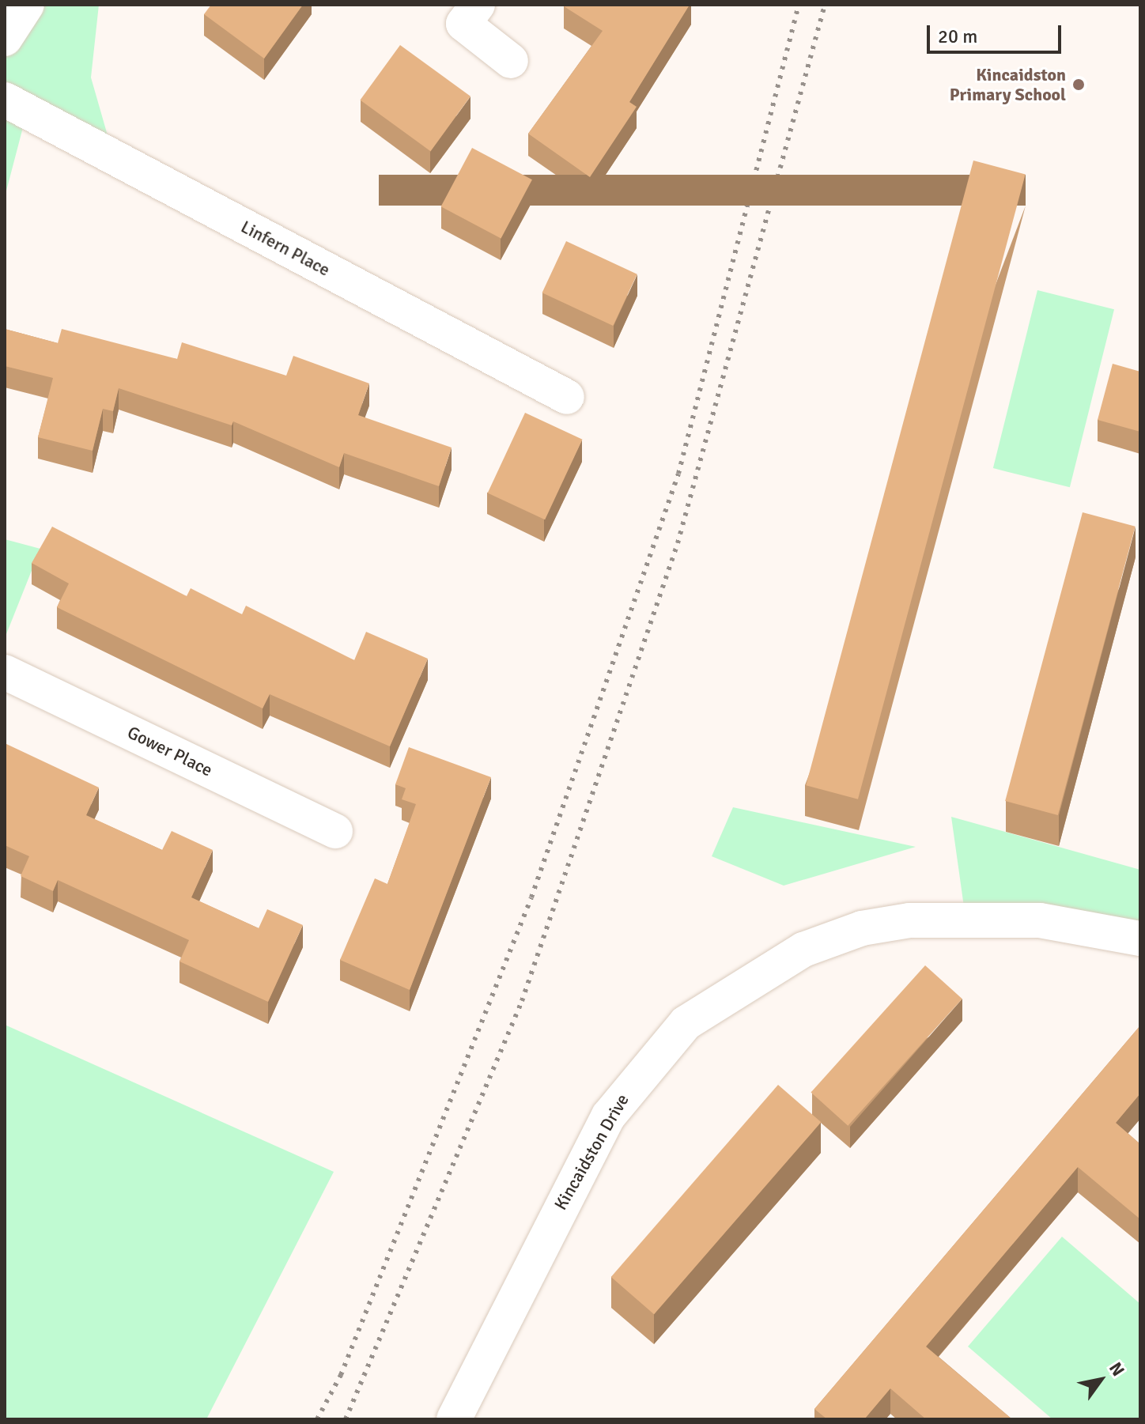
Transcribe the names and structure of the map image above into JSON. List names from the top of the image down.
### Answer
{
  "streets": {
    "street": ["Linfern Place", "Gower Place", "Kincaidston Drive"]
  },
  "places": ["Kincaidston Primary School"],
  "scale_bar": "20 m",
  "north": "top right"
}
